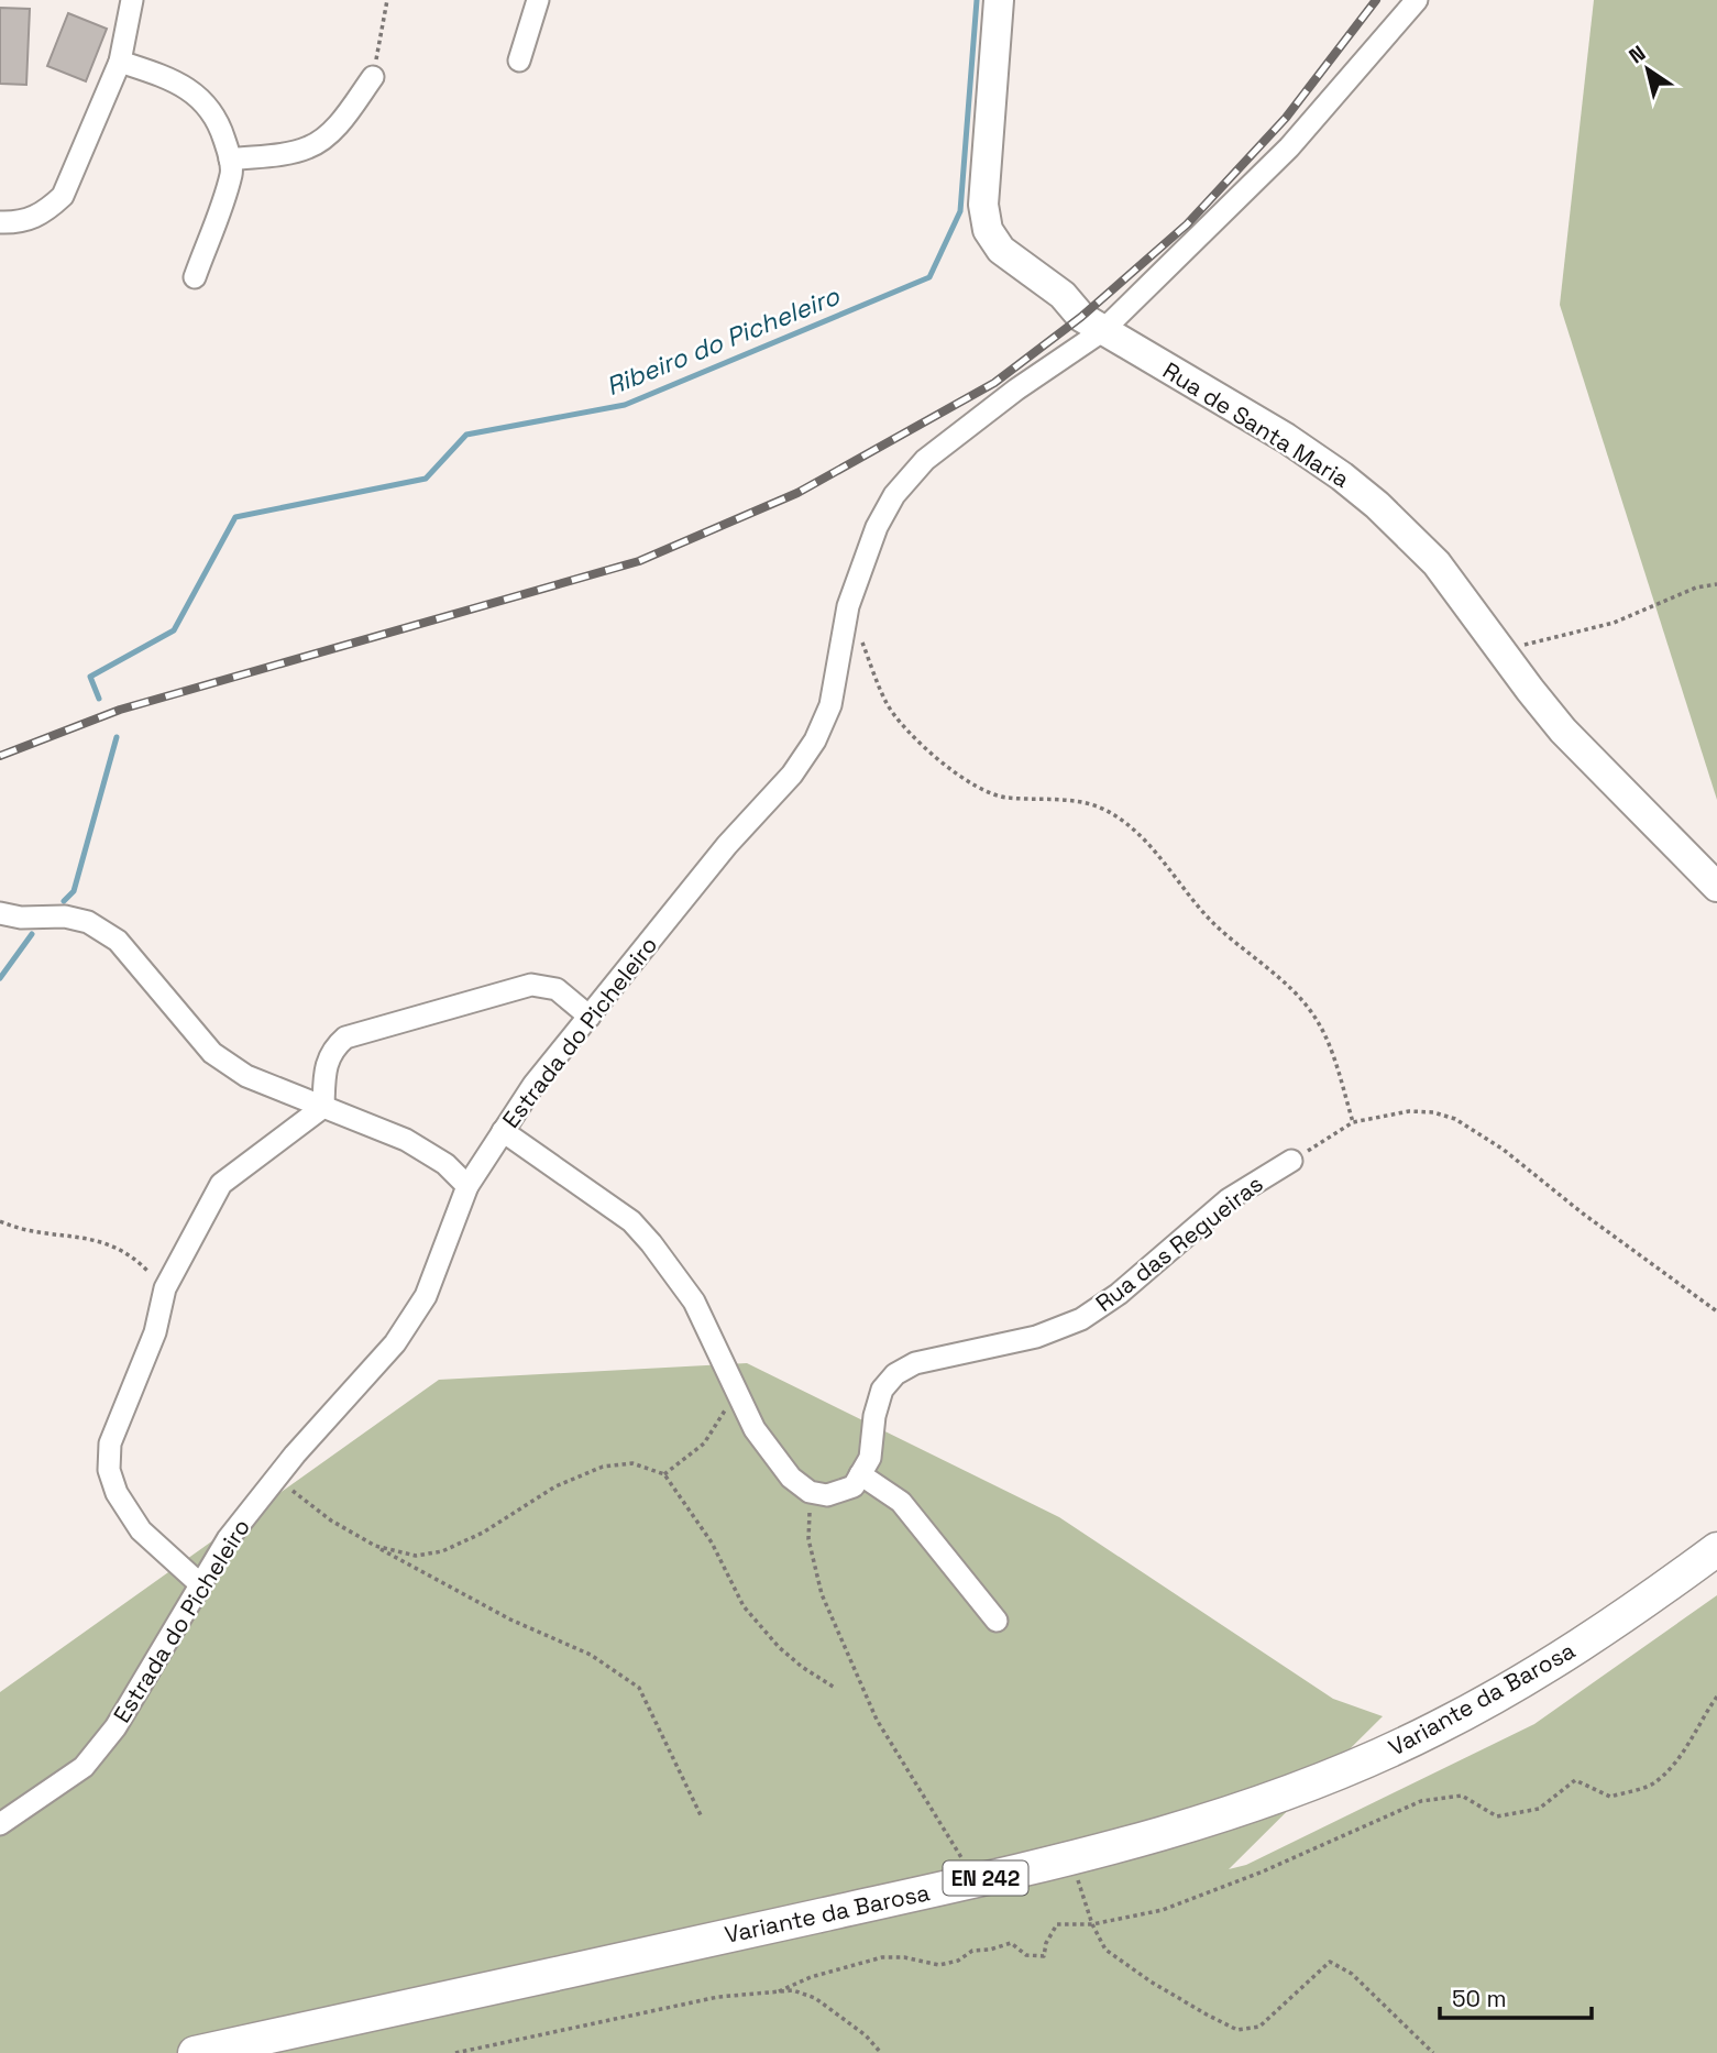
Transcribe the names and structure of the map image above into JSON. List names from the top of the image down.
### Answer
{
  "streets": {
    "main road": ["Variante da Barosa", "EN 242"],
    "street": ["Rua de Santa Maria", "Estrada do Picheleiro", "Rua das Regueiras"]
  },
  "crossings": [
    ["Rua de Santa Maria", "Estrada do Picheleiro"]
  ],
  "water": ["Ribeiro do Picheleiro"],
  "scale_bar": "50 m",
  "north": "top left"
}
